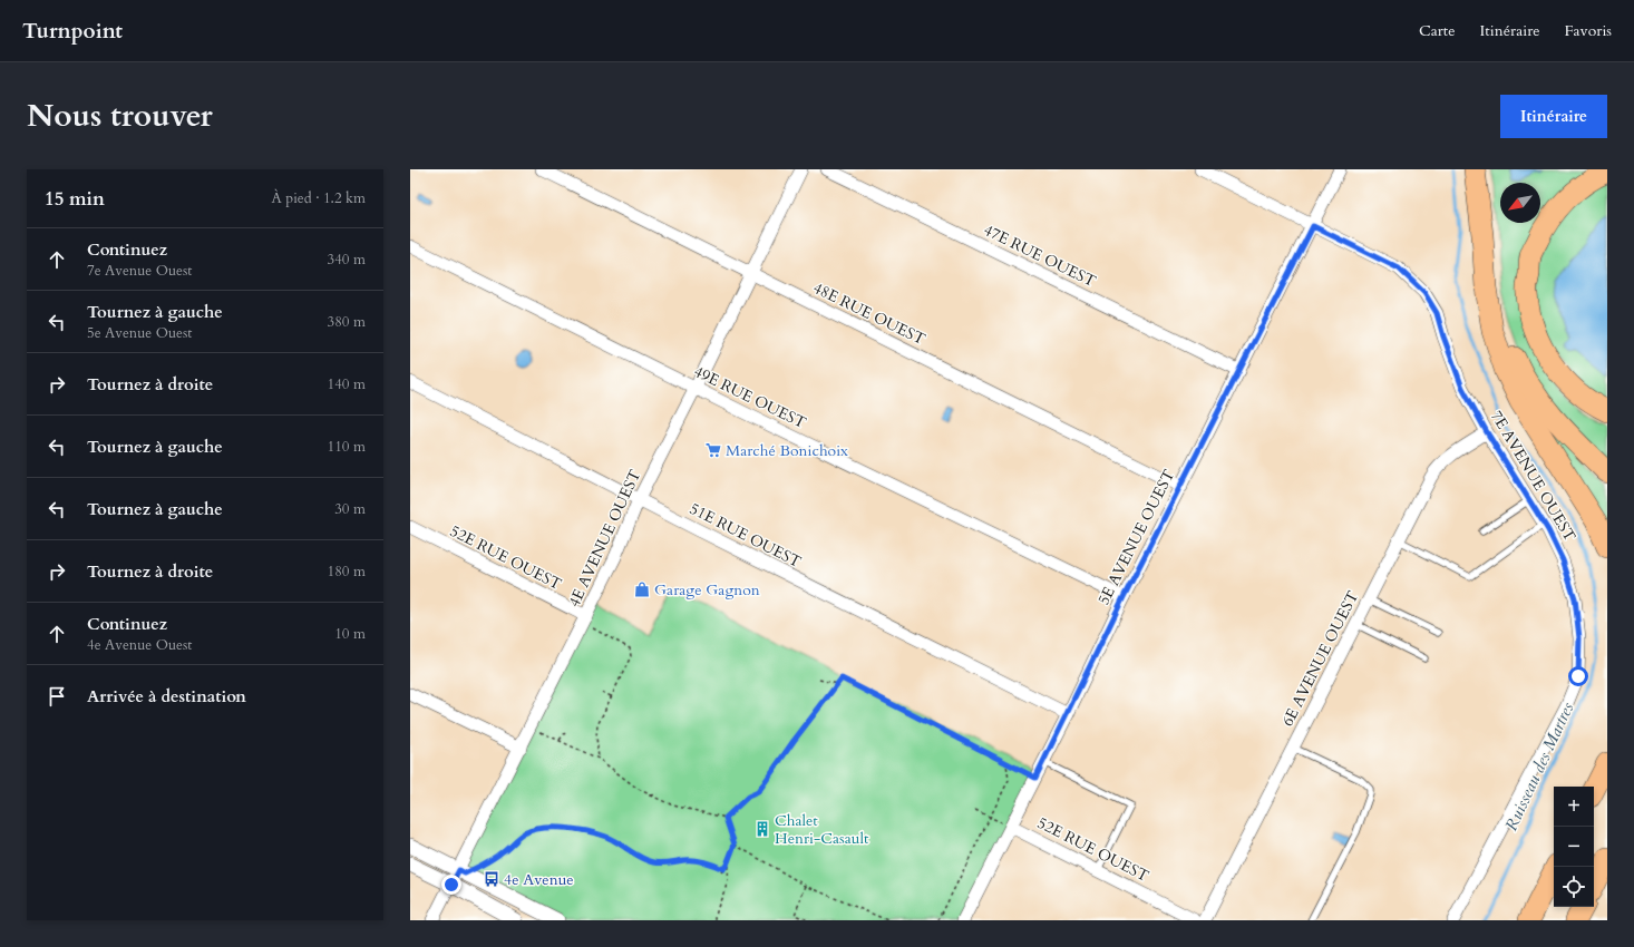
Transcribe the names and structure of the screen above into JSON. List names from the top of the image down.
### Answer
{
  "streets": {
    "street": [
      "47E RUE OUEST",
      "48E RUE OUEST",
      "49E RUE OUEST",
      "7E AVENUE OUEST",
      "51E RUE OUEST",
      "5E AVENUE OUEST",
      "4E AVENUE OUEST",
      "52E RUE OUEST",
      "6E AVENUE OUEST"
    ]
  },
  "crossings": [
    ["47E RUE OUEST", "5E AVENUE OUEST"],
    ["48E RUE OUEST", "5E AVENUE OUEST"],
    ["48E RUE OUEST", "4E AVENUE OUEST"],
    ["49E RUE OUEST", "5E AVENUE OUEST"],
    ["49E RUE OUEST", "4E AVENUE OUEST"],
    ["7E AVENUE OUEST", "5E AVENUE OUEST"],
    ["7E AVENUE OUEST", "6E AVENUE OUEST"],
    ["51E RUE OUEST", "5E AVENUE OUEST"],
    ["51E RUE OUEST", "4E AVENUE OUEST"],
    ["5E AVENUE OUEST", "52E RUE OUEST"],
    ["4E AVENUE OUEST", "52E RUE OUEST"]
  ],
  "water": ["Ruisseau des Martres"],
  "places": {
    "supermarket": ["Marché Bonichoix"],
    "shop": ["Garage Gagnon"],
    "building": ["Chalet Henri-Casault"],
    "bus stop": ["4e Avenue"]
  },
  "north": "bottom left",
  "page": {
    "header": "Turnpoint",
    "nav": ["Carte", "Itinéraire", "Favoris"],
    "title": "Nous trouver",
    "buttons": "Itinéraire",
    "heading": ["15 min", "À pied · 1.2 km"],
    "list": [
      ["Continuez", "7e Avenue Ouest", "340 m"],
      ["Tournez à gauche", "5e Avenue Ouest", "380 m"],
      ["Tournez à droite", "140 m"],
      ["Tournez à gauche", "110 m"],
      ["Tournez à gauche", "30 m"],
      ["Tournez à droite", "180 m"],
      ["Continuez", "4e Avenue Ouest", "10 m"],
      "Arrivée à destination"
    ],
    "map_buttons": ["+", "−"]
  }
}
